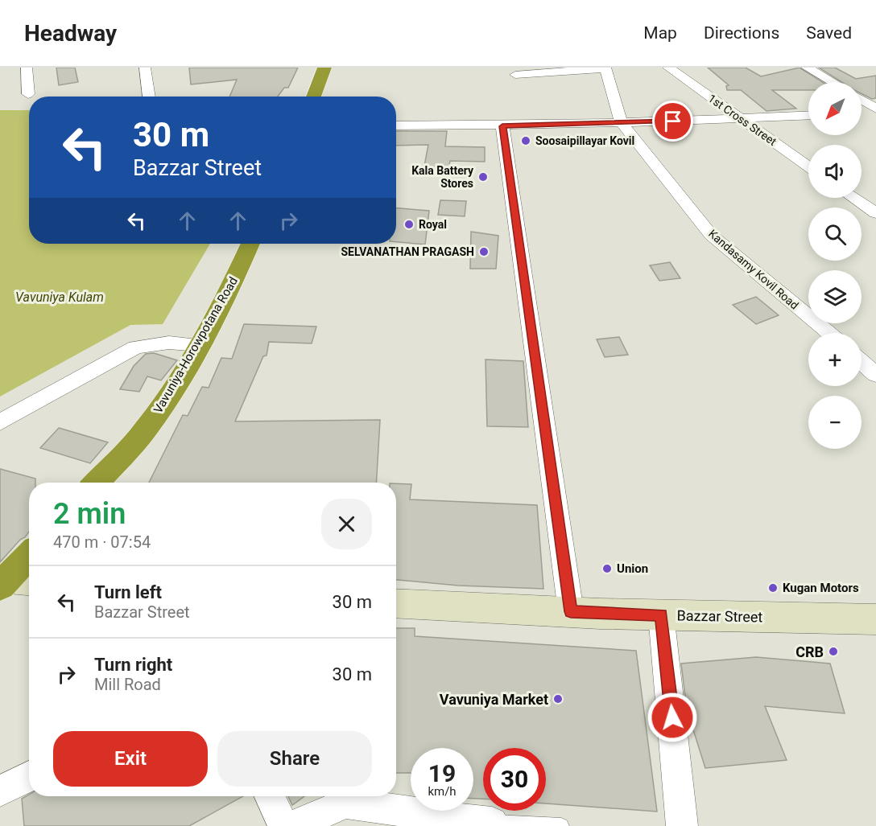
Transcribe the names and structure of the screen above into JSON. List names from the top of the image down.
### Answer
{
  "streets": {
    "highway": ["Vavuniya-Horowpotana Road"],
    "main road": ["Bazzar Street"],
    "street": ["1st Cross Street", "Kandasamy Kovil Road"]
  },
  "water": ["Vavuniya Kulam"],
  "places": [
    "Soosaipillayar Kovil",
    "Kala Battery Stores",
    "Royal",
    "SELVANATHAN PRAGASH",
    "Union",
    "Kugan Motors",
    "CRB",
    "Vavuniya Market"
  ],
  "north": "bottom left",
  "page": {
    "header": "Headway",
    "nav": ["Map", "Directions", "Saved"],
    "map_buttons": ["+", "−"],
    "turn": ["30 m", "Bazzar Street"],
    "heading": ["2 min", "470 m · 07:54"],
    "list": [
      {
        "name": "Turn left",
        "note": "Bazzar Street",
        "value": "30 m"
      },
      {
        "name": "Turn right",
        "note": "Mill Road",
        "value": "30 m"
      }
    ],
    "buttons": ["Exit", "Share"],
    "speed": "19 km/h",
    "limit": "30"
  }
}
